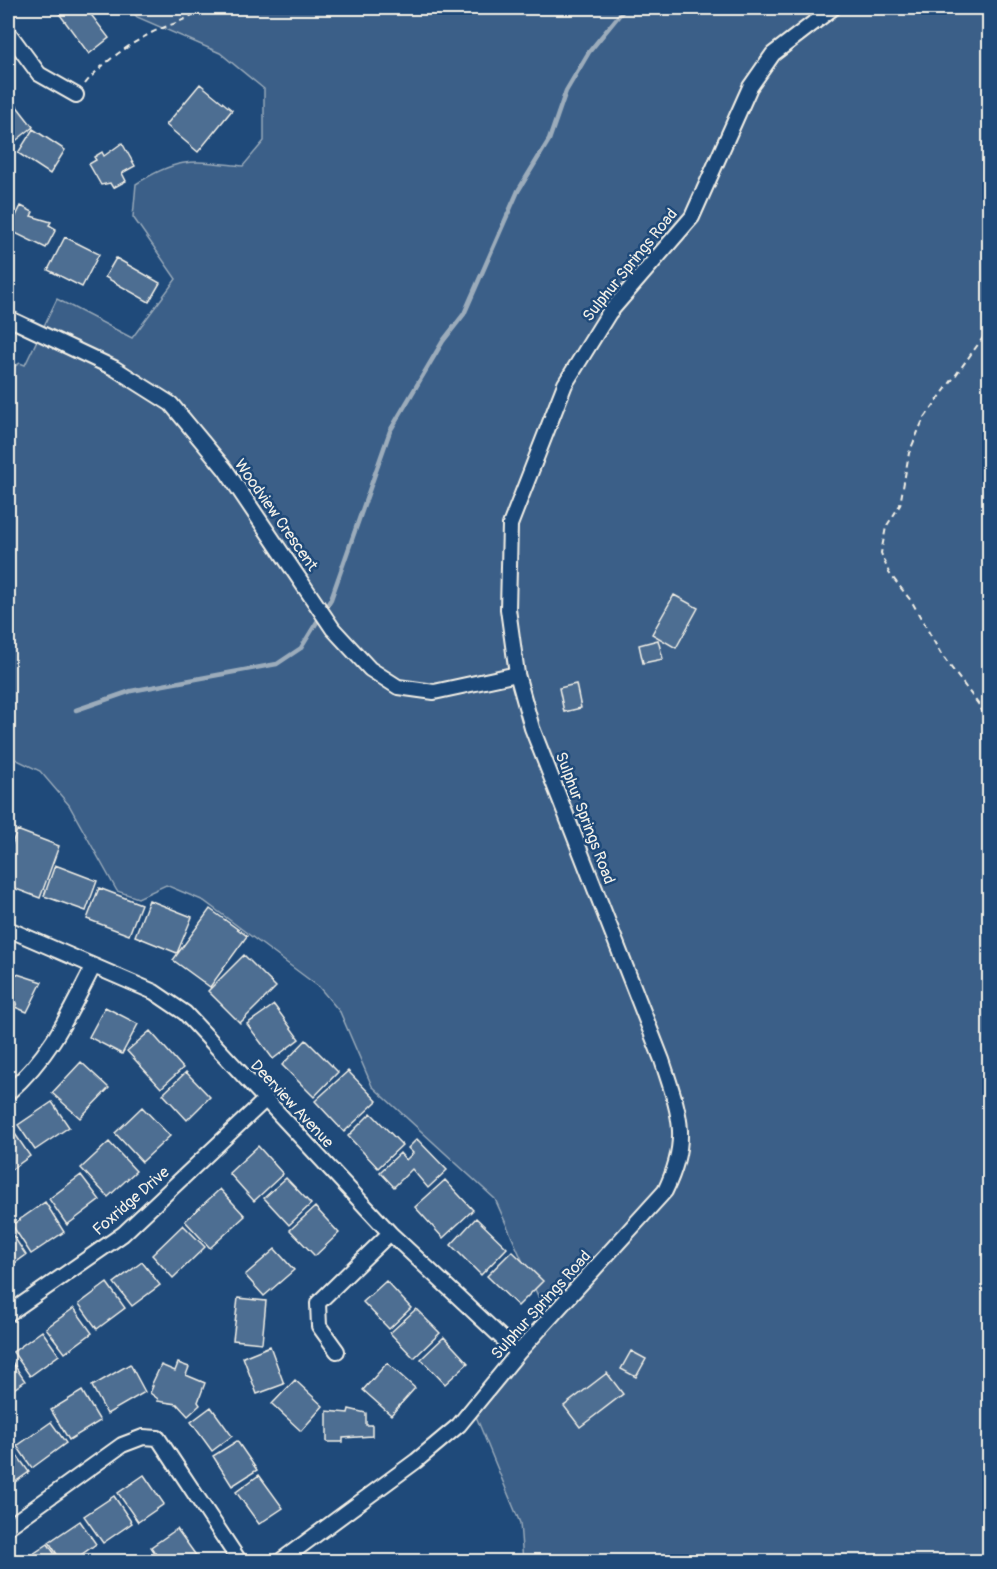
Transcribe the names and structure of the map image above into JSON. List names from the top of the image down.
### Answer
{
  "streets": {
    "street": [
      "Sulphur Springs Road",
      "Woodview Crescent",
      "Deerview Avenue",
      "Foxridge Drive"
    ]
  },
  "crossings": [
    ["Sulphur Springs Road", "Woodview Crescent"],
    ["Sulphur Springs Road", "Deerview Avenue"],
    ["Deerview Avenue", "Foxridge Drive"]
  ]
}
